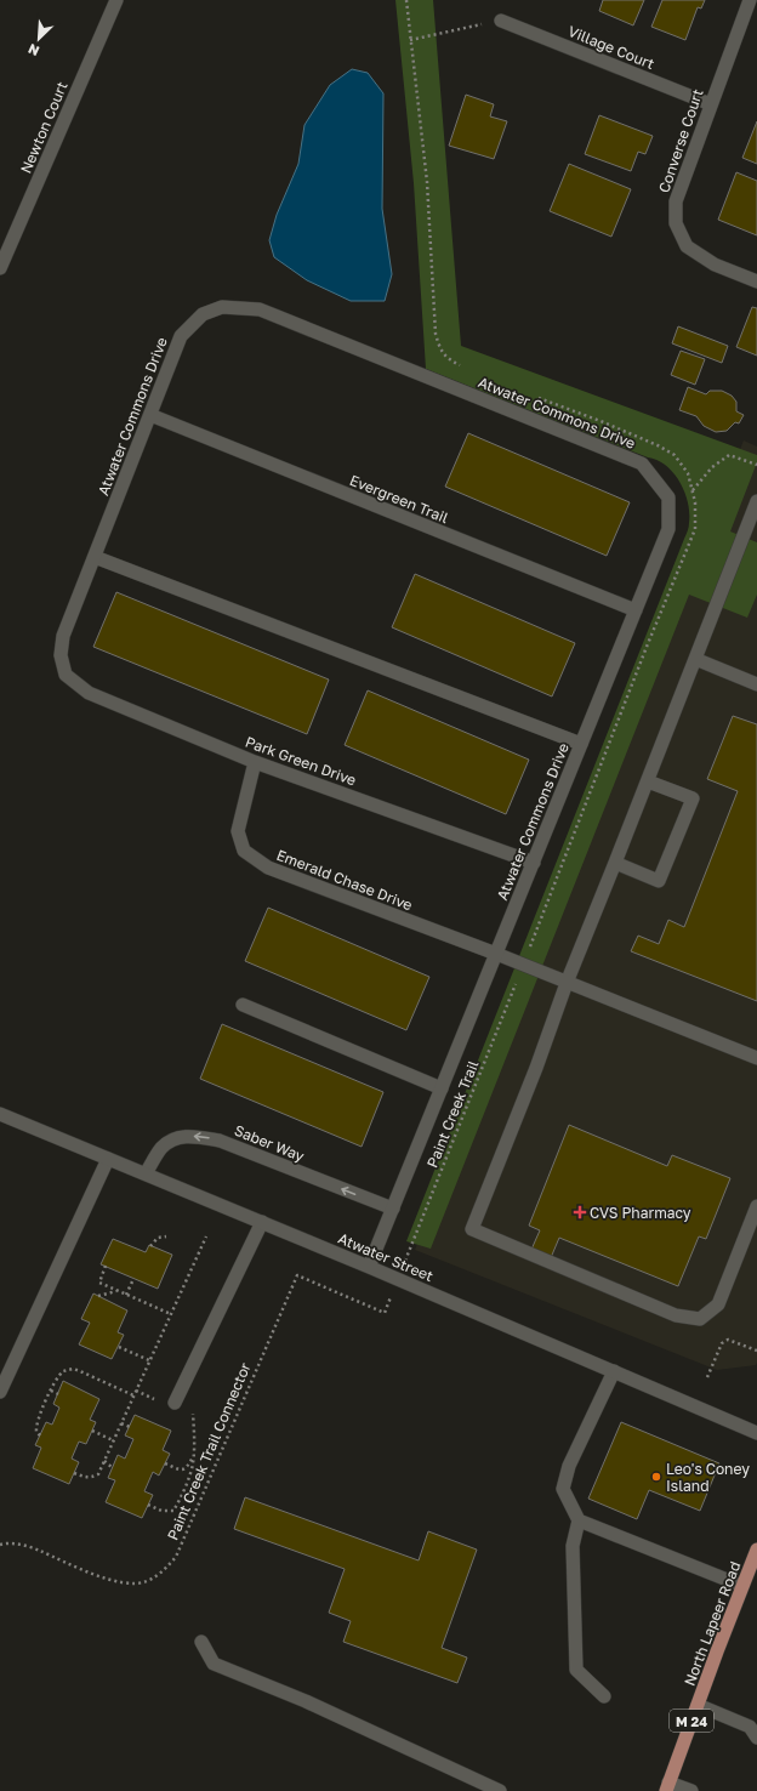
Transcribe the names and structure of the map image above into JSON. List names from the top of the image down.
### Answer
{
  "streets": {
    "main road": ["North Lapeer Road", "M 24"],
    "street": [
      "Village Court",
      "Newton Court",
      "Converse Court",
      "Atwater Commons Drive",
      "Evergreen Trail",
      "Park Green Drive",
      "Emerald Chase Drive",
      "Saber Way",
      "Atwater Street"
    ],
    "path": ["Paint Creek Trail", "Paint Creek Trail Connector"]
  },
  "crossings": [
    ["Village Court", "Converse Court"],
    ["Atwater Commons Drive", "Evergreen Trail"],
    ["Atwater Commons Drive", "Park Green Drive"],
    ["Atwater Commons Drive", "Emerald Chase Drive"],
    ["Atwater Commons Drive", "Saber Way"],
    ["Atwater Commons Drive", "Atwater Street"],
    ["Park Green Drive", "Emerald Chase Drive"],
    ["Saber Way", "Atwater Street"]
  ],
  "one_way": ["Saber Way"],
  "places": {
    "health": ["CVS Pharmacy"],
    "other": ["Leo's Coney Island"]
  },
  "north": "bottom left"
}
